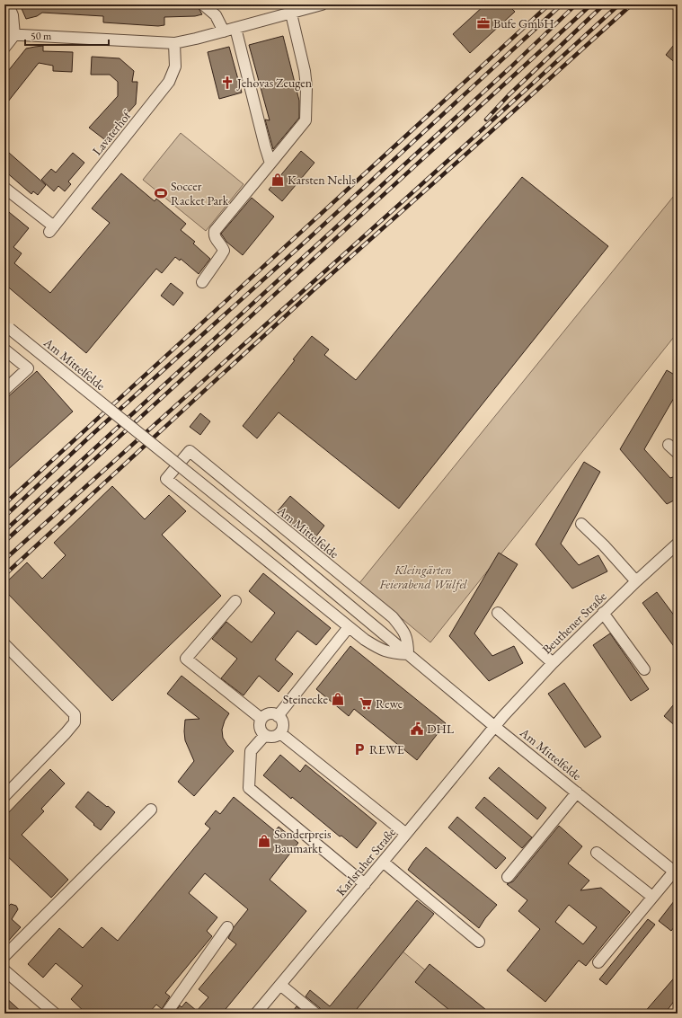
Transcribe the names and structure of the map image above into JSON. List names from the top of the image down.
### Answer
{
  "streets": {
    "street": [
      "Lavaterhof",
      "Am Mittelfelde",
      "Beuthener Straße",
      "Karlsruher Straße"
    ]
  },
  "crossings": [
    ["Am Mittelfelde", "Beuthener Straße"],
    ["Am Mittelfelde", "Karlsruher Straße"],
    ["Beuthener Straße", "Karlsruher Straße"]
  ],
  "parks": ["Kleingärten Feierabend Wülfel"],
  "places": {
    "office": ["Bufe GmbH"],
    "church": ["Jehovas Zeugen"],
    "shop": ["Karsten Nehls", "Steinecke", "Sonderpreis Baumarkt"],
    "sports": ["Soccer Racket Park"],
    "supermarket": ["Rewe"],
    "public building": ["DHL"],
    "parking": ["REWE"]
  },
  "scale_bar": "50 m"
}
